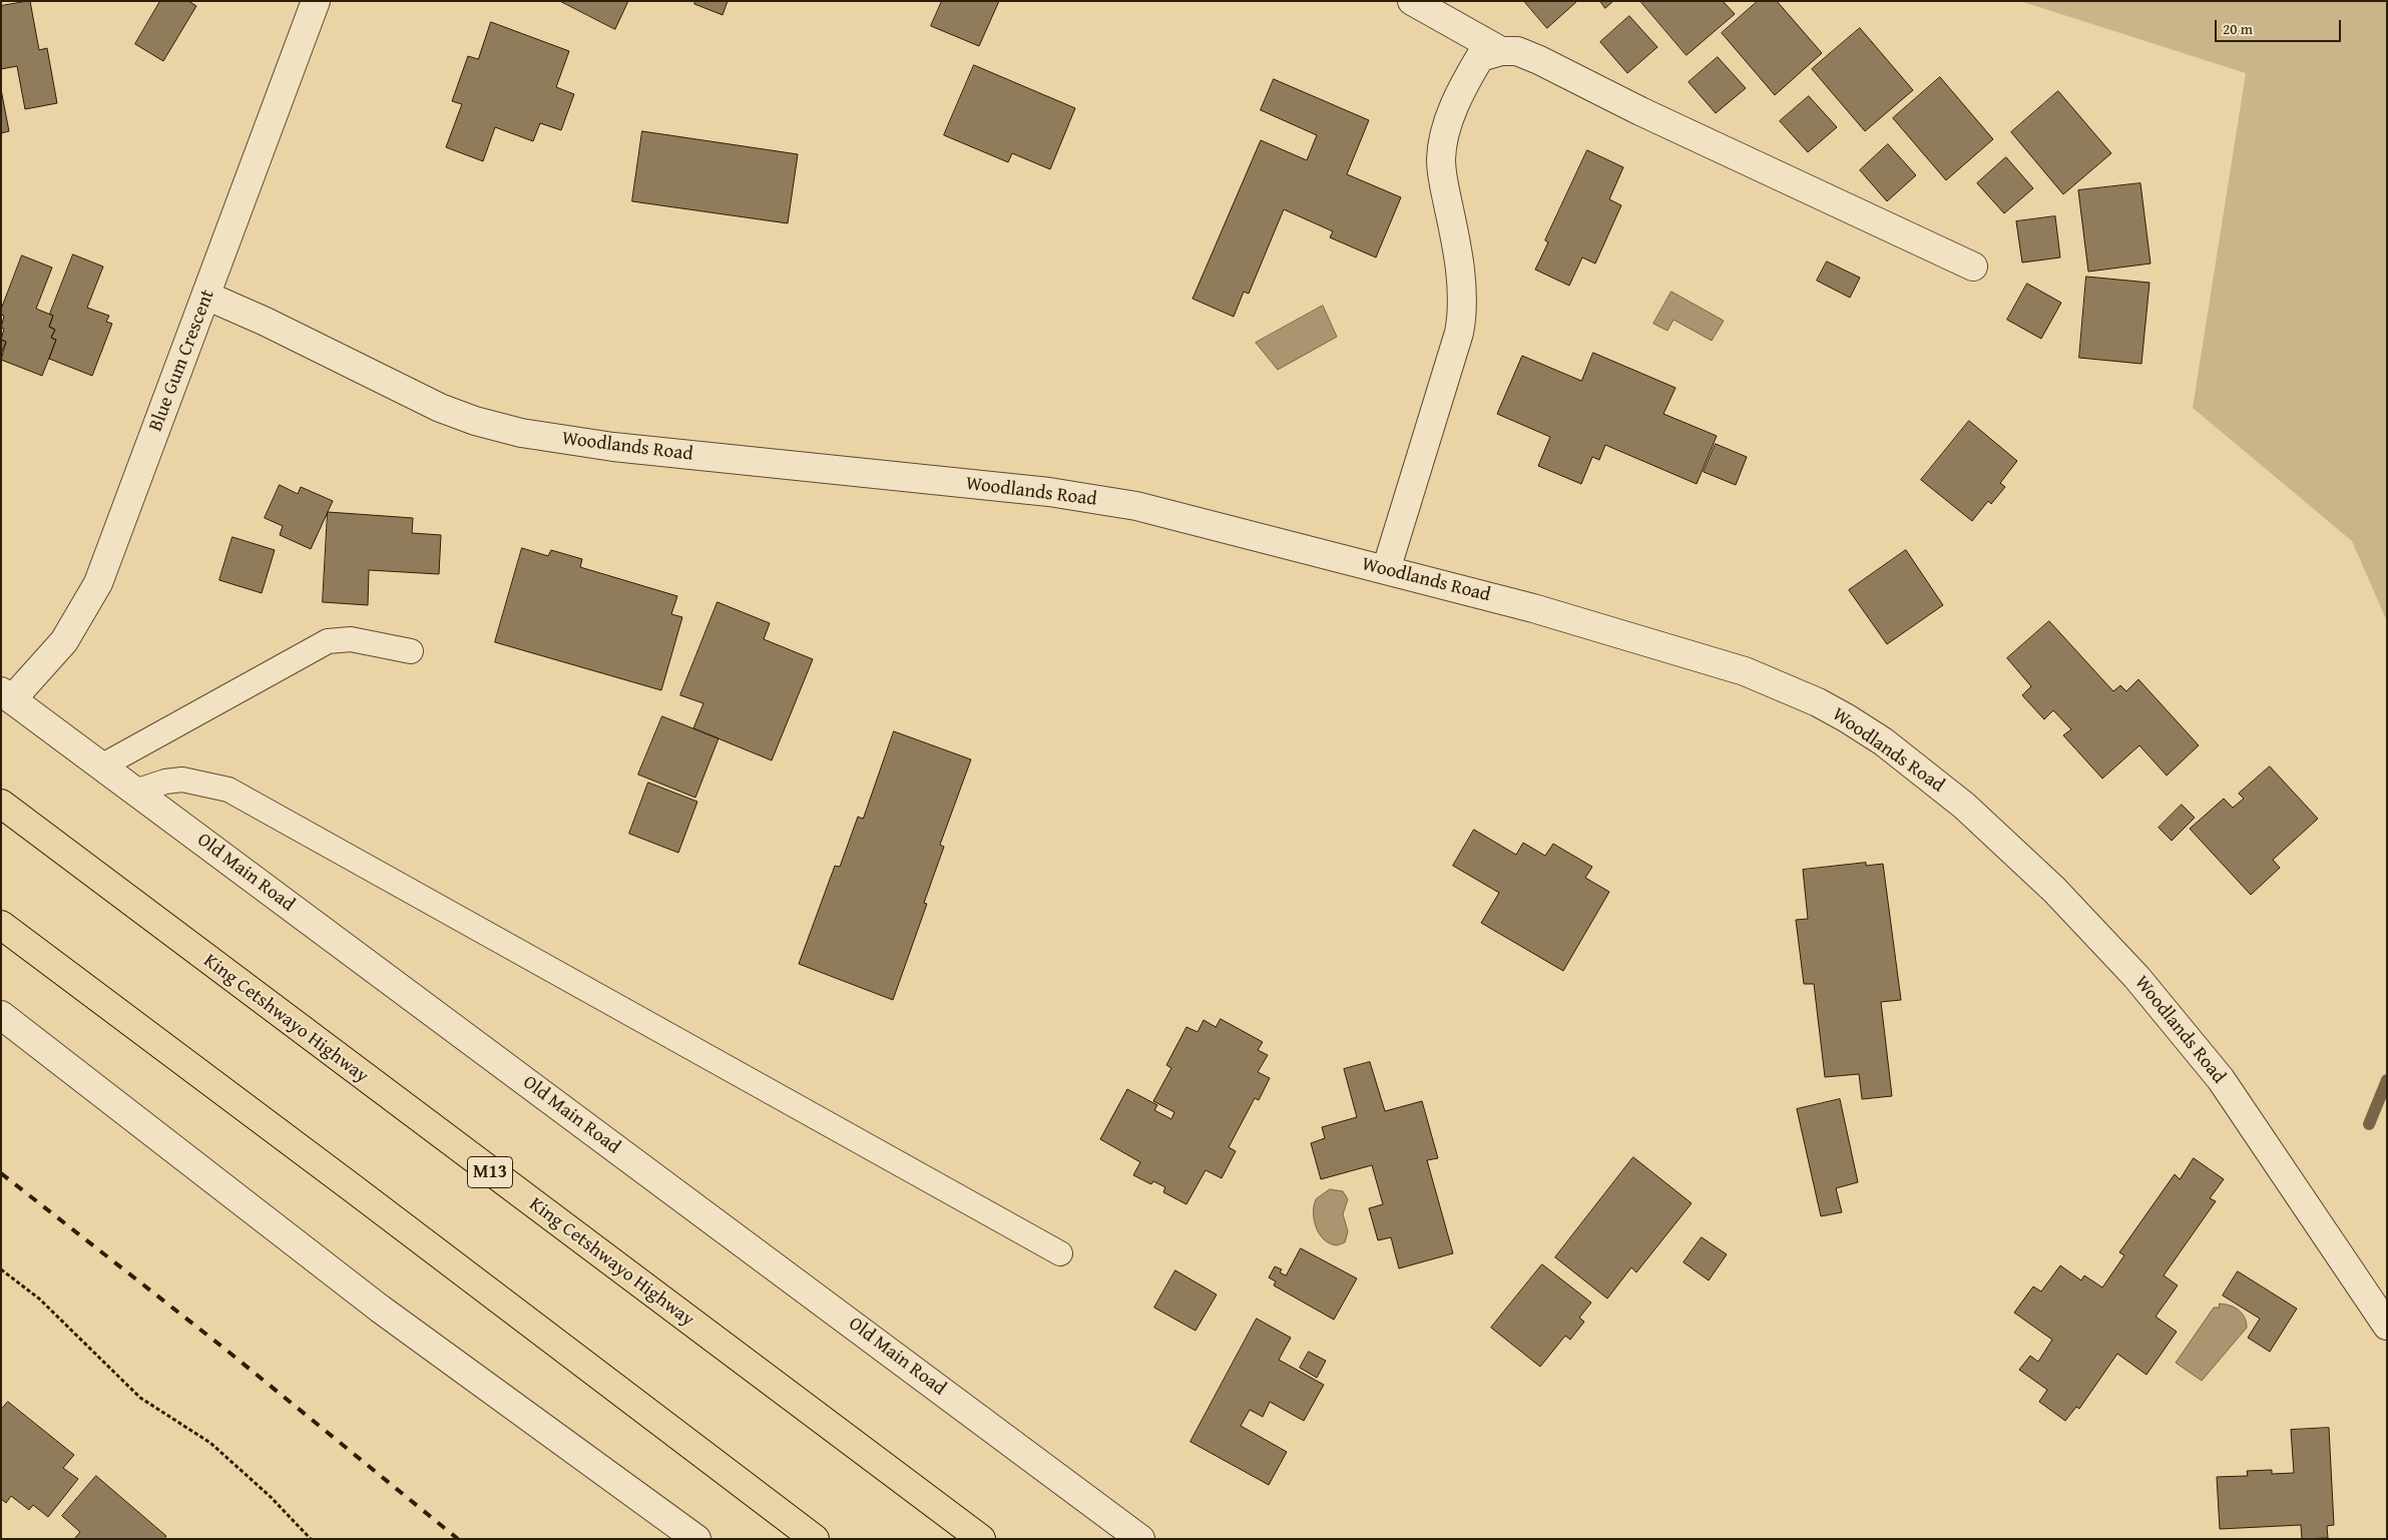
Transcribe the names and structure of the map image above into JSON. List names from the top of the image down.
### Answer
{
  "streets": {
    "highway": ["King Cetshwayo Highway", "M13"],
    "street": ["Blue Gum Crescent", "Woodlands Road", "Old Main Road"]
  },
  "crossings": [
    ["Blue Gum Crescent", "Woodlands Road"],
    ["Blue Gum Crescent", "Old Main Road"]
  ],
  "scale_bar": "20 m"
}
